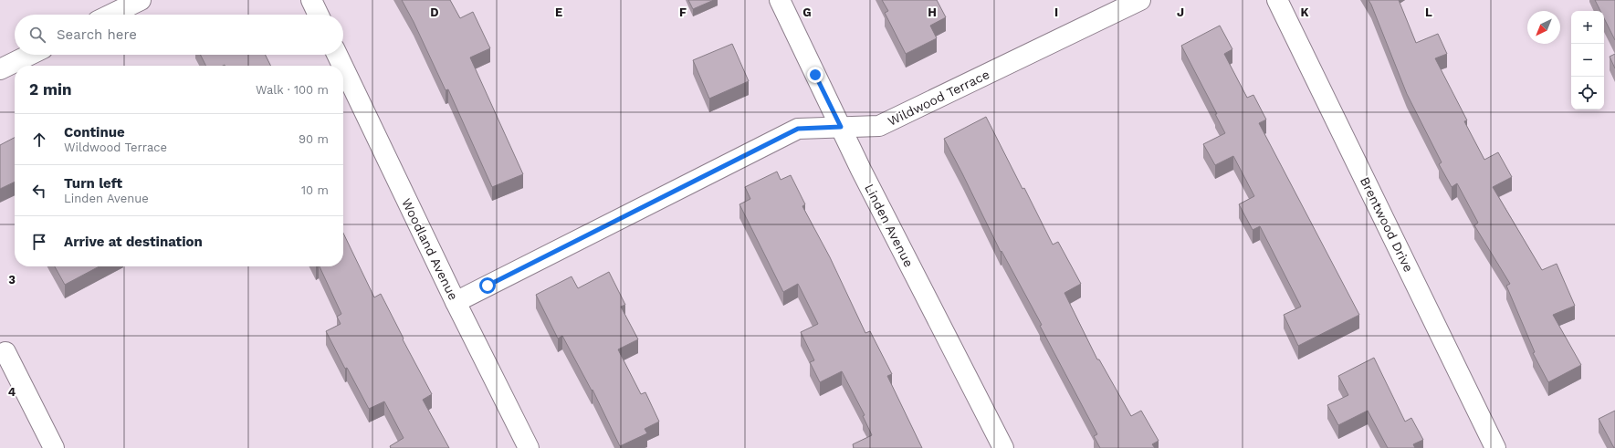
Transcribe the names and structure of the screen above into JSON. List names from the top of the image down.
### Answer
{
  "streets": {
    "street": [
      "Wildwood Terrace",
      "Brentwood Drive",
      "Linden Avenue",
      "Woodland Avenue"
    ]
  },
  "crossings": [
    ["Wildwood Terrace", "Linden Avenue"],
    ["Wildwood Terrace", "Woodland Avenue"]
  ],
  "north": "bottom left",
  "page": {
    "map_buttons": ["+", "−"],
    "search": "Search here",
    "heading": ["2 min", "Walk · 100 m"],
    "list": [
      ["Continue", "Wildwood Terrace", "90 m"],
      ["Turn left", "Linden Avenue", "10 m"],
      "Arrive at destination"
    ]
  },
  "grid": {
    "columns": [
      "D",
      "E",
      "F",
      "G",
      "H",
      "I",
      "J",
      "K",
      "L"
    ],
    "rows": ["3", "4"]
  }
}
